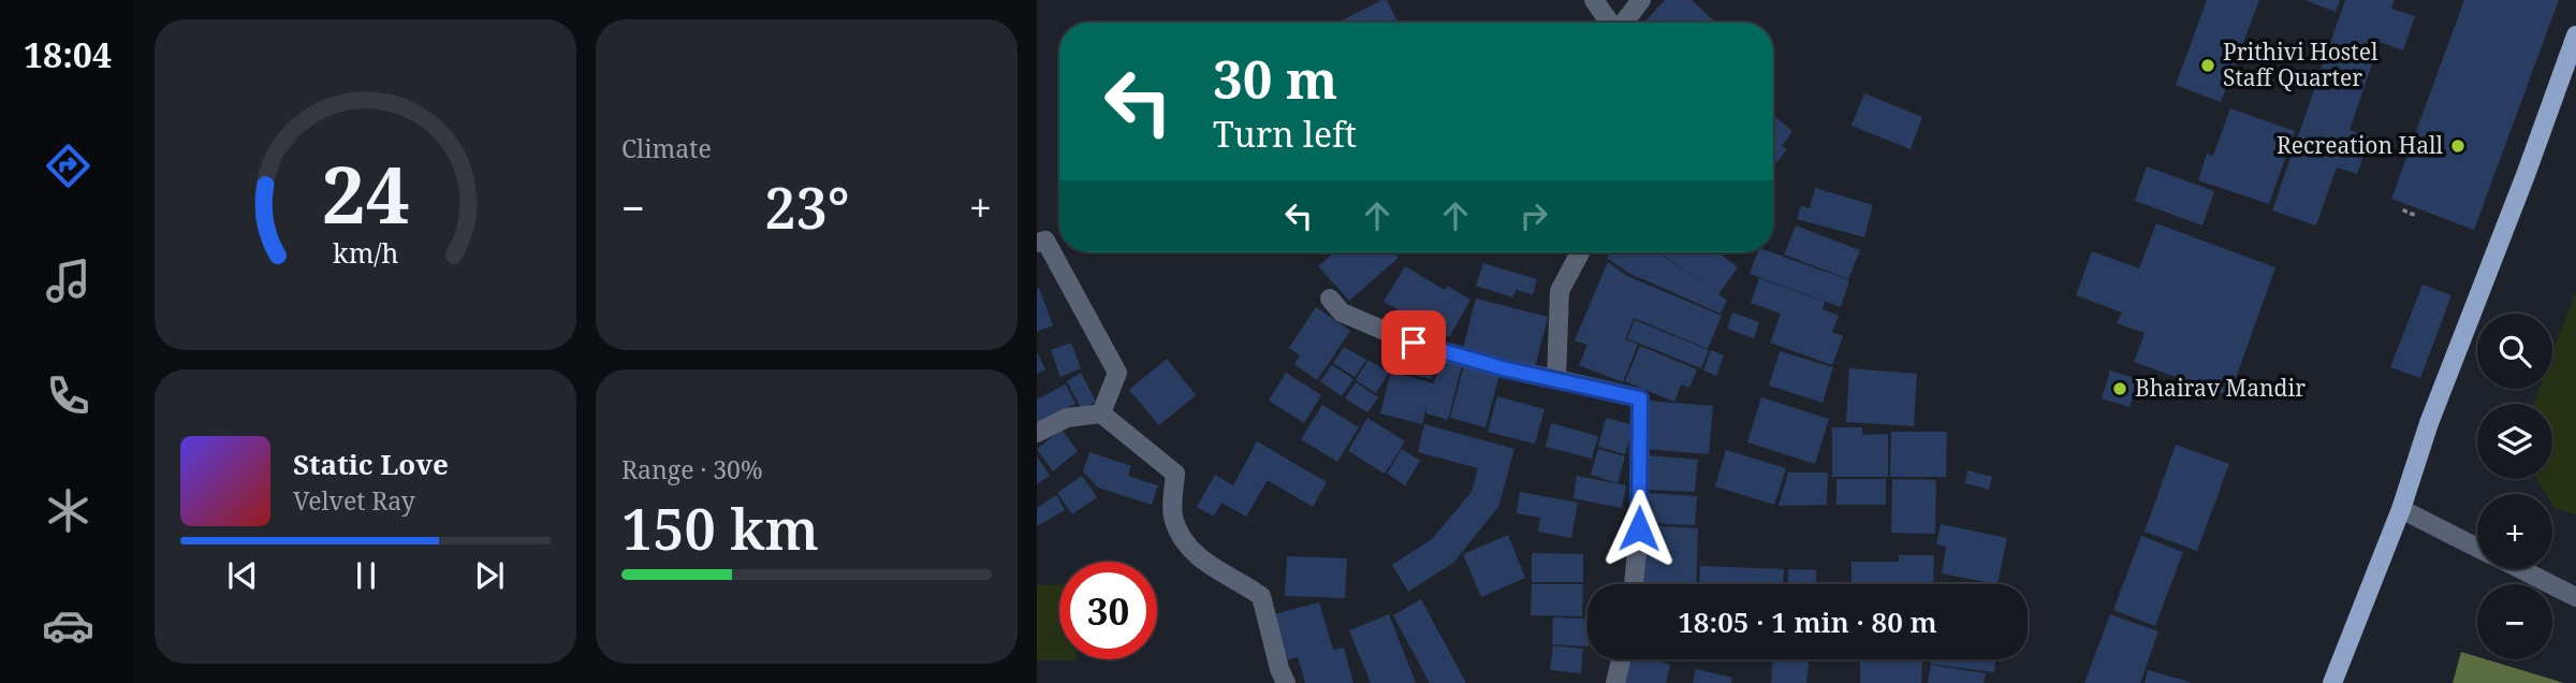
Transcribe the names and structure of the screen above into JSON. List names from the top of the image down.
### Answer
{
  "places": ["Prithivi Hostel Staff Quarter", "Recreation Hall", "Bhairav Mandir"],
  "page": {
    "tabs": "18:04",
    "tile": [
      "Climate",
      ["Range · 30%", "150 km"]
    ],
    "turn": ["30 m", "Turn left"],
    "heat": ["−", "23°", "+"],
    "map_buttons": ["+", "−"],
    "song": ["Static Love", "Velvet Ray"],
    "limit": "30",
    "trip": "18:05 · 1 min · 80 m",
    "gauge": ["24", "km/h"]
  }
}
